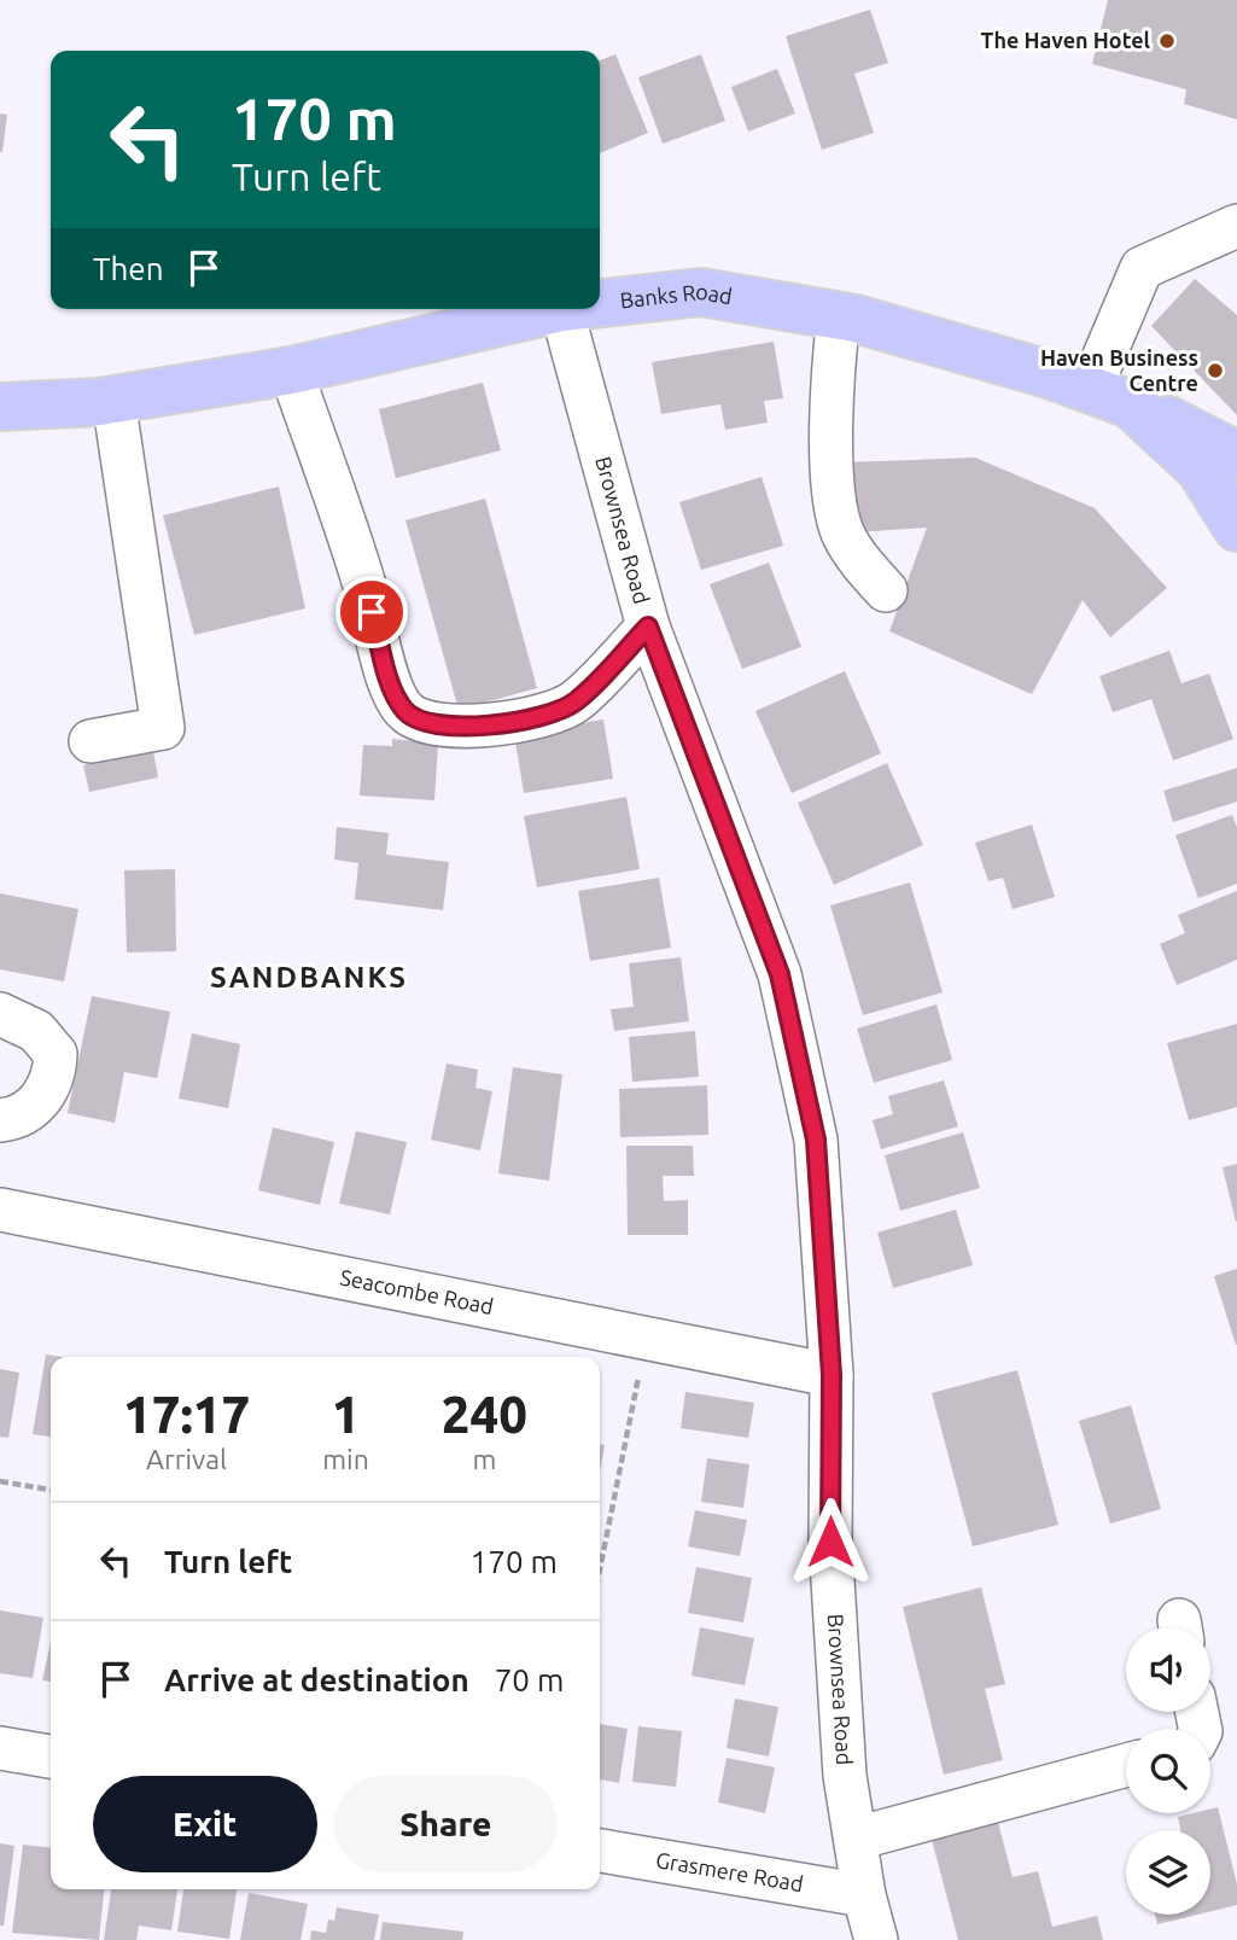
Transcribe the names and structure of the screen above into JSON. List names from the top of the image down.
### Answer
{
  "streets": {
    "main road": ["Banks Road"],
    "street": ["Brownsea Road", "Seacombe Road", "Grasmere Road"]
  },
  "crossings": [
    ["Banks Road", "Brownsea Road"],
    ["Brownsea Road", "Seacombe Road"],
    ["Brownsea Road", "Grasmere Road"]
  ],
  "districts": ["SANDBANKS"],
  "places": ["The Haven Hotel", "Haven Business Centre"],
  "page": {
    "turn": ["170 m", "Turn left"],
    "then": "Then",
    "eta": [
      "17:17",
      "Arrival",
      "1",
      "min",
      "240",
      "m"
    ],
    "list": [
      {
        "name": "Turn left",
        "value": "170 m"
      },
      {
        "name": "Arrive at destination",
        "value": "70 m"
      }
    ],
    "buttons": ["Exit", "Share"]
  }
}
